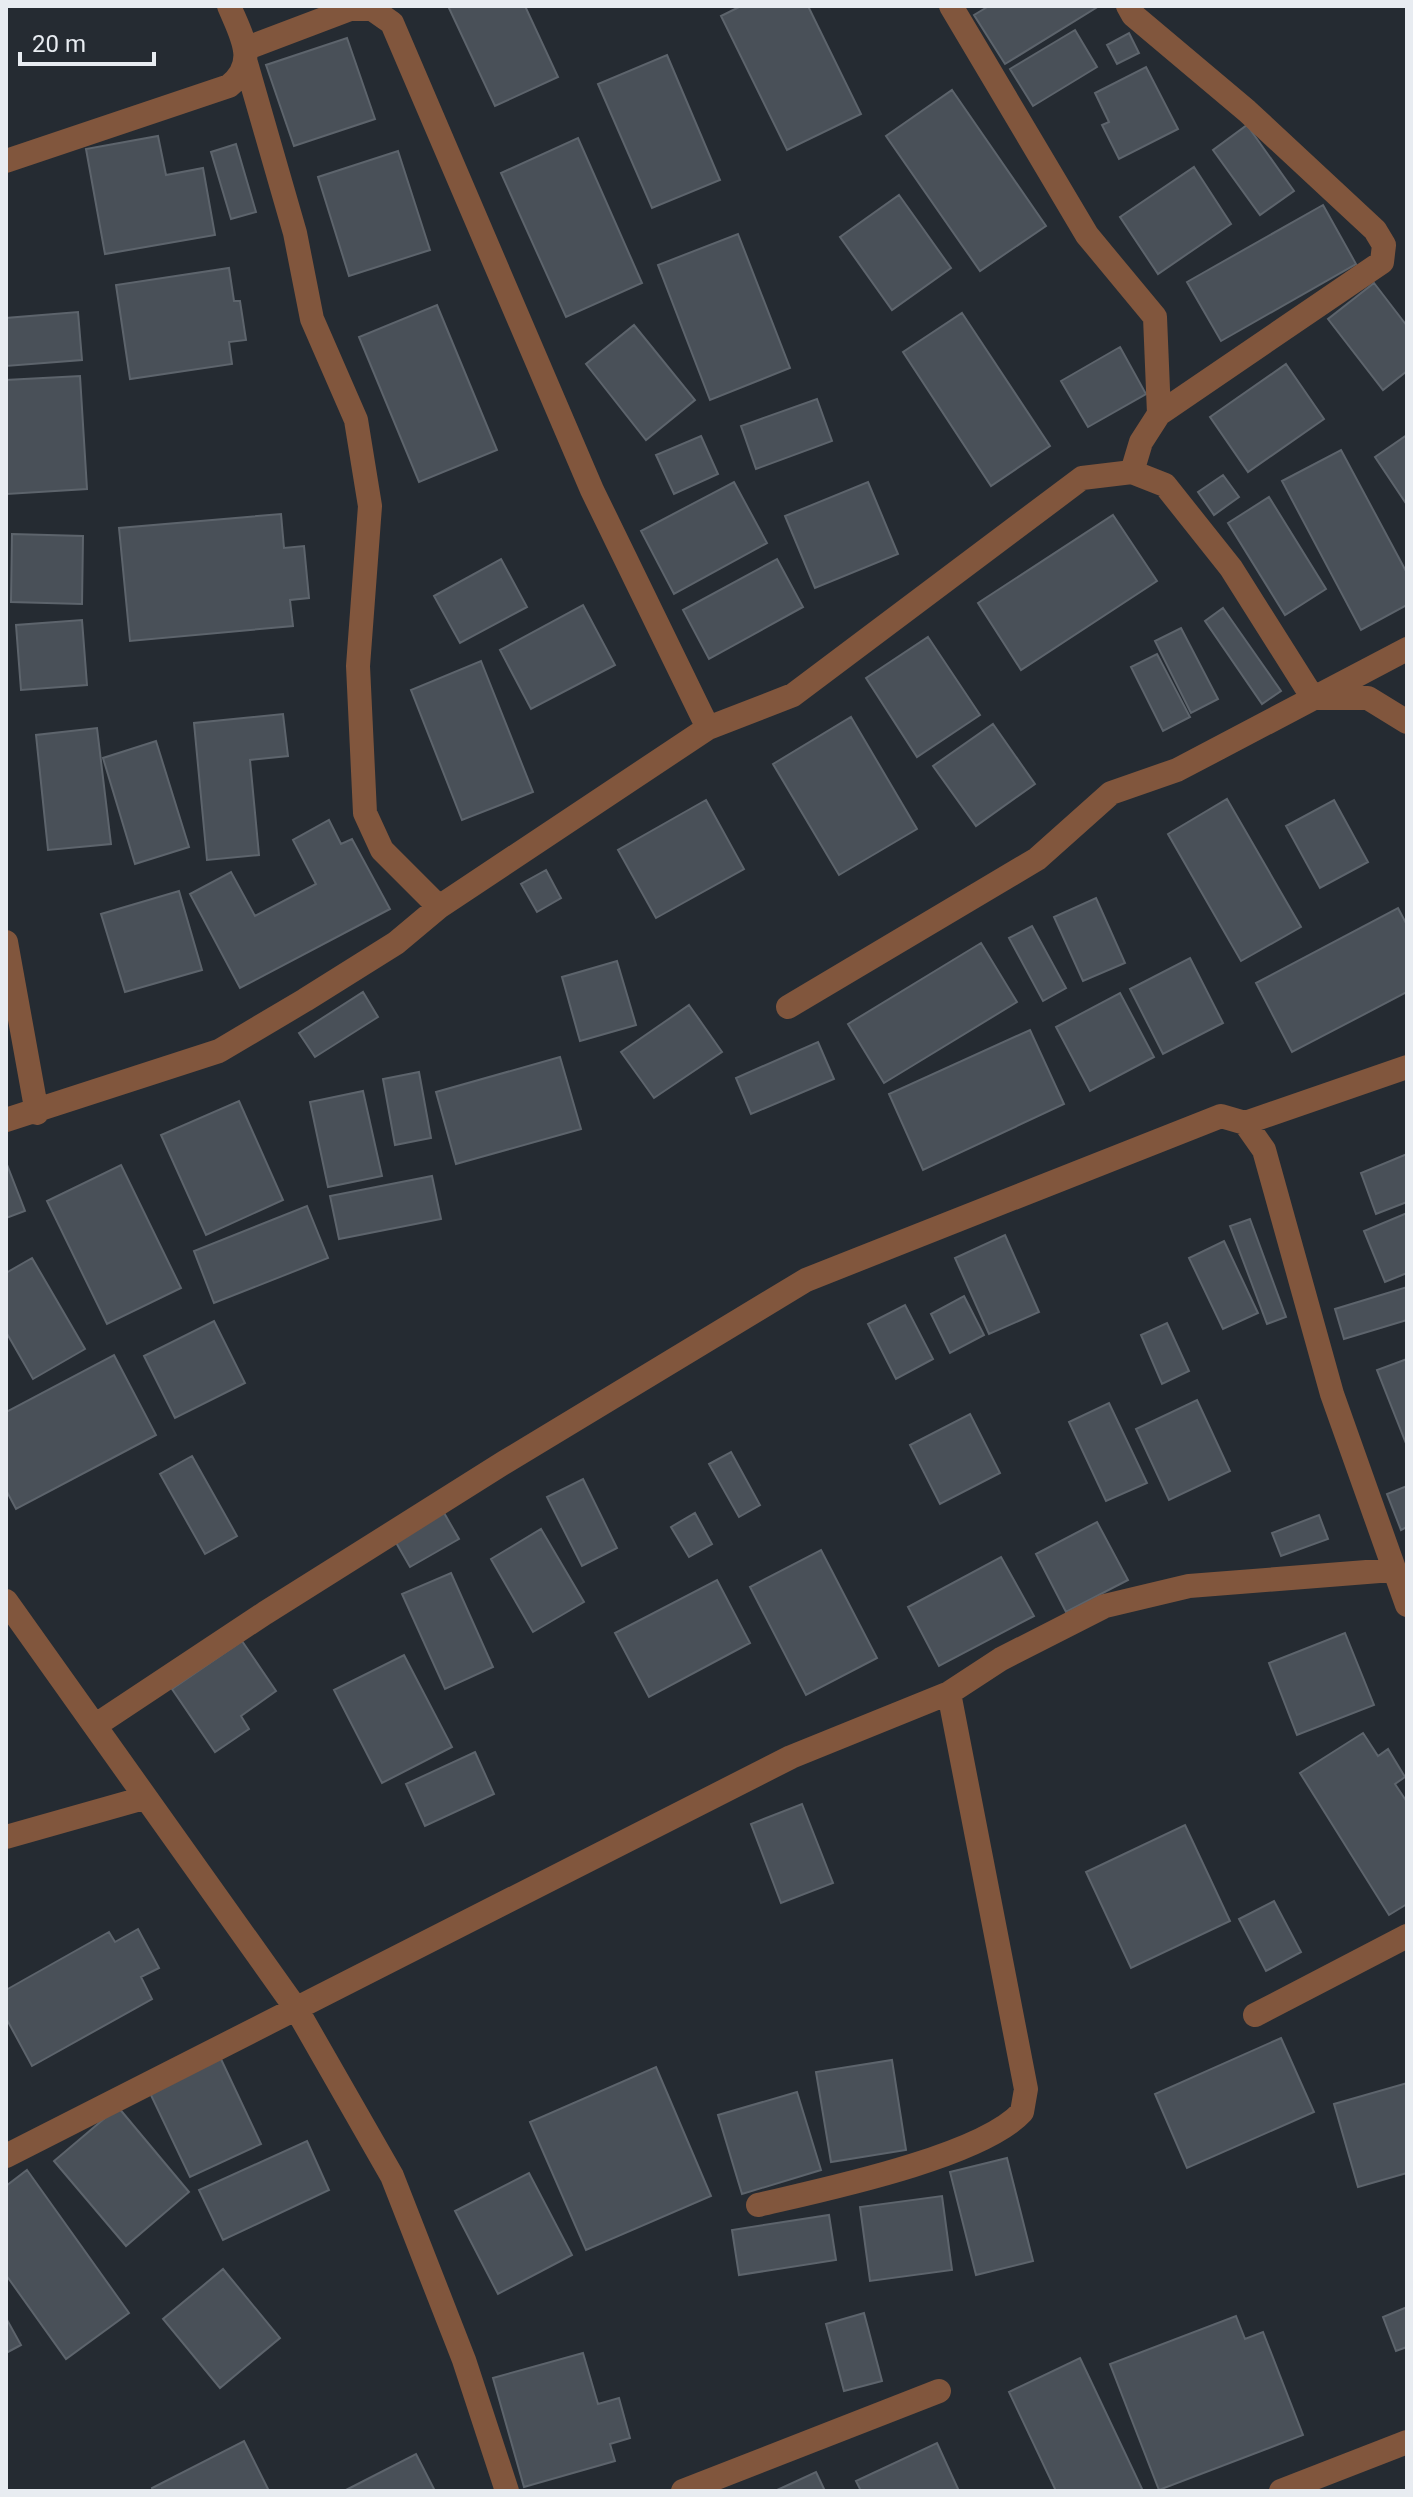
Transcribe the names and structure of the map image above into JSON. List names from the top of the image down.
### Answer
{
  "scale_bar": "20 m"
}
